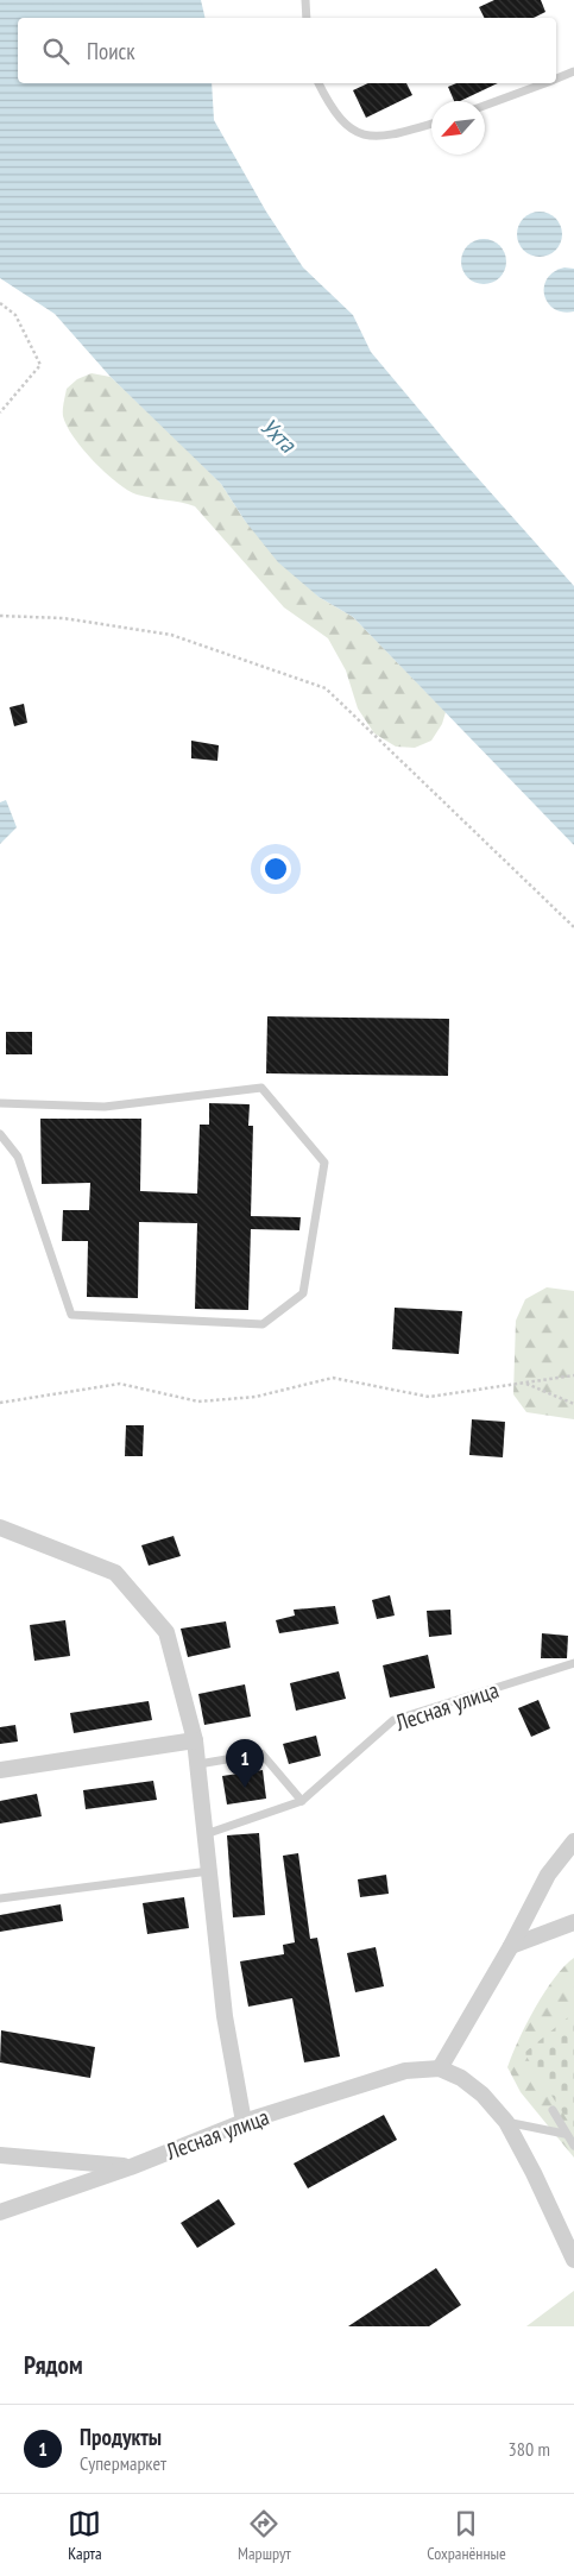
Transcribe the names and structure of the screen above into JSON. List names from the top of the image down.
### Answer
{
  "streets": {
    "street": ["Лесная улица"]
  },
  "water": ["Ухта"],
  "north": "bottom left",
  "page": {
    "search": "Поиск",
    "pins": "1",
    "heading": "Рядом",
    "list": [
      {
        "mark": "1",
        "name": "Продукты",
        "note": "Супермаркет",
        "value": "380 m"
      }
    ],
    "nav": ["Карта", "Маршрут", "Сохранённые"]
  }
}
